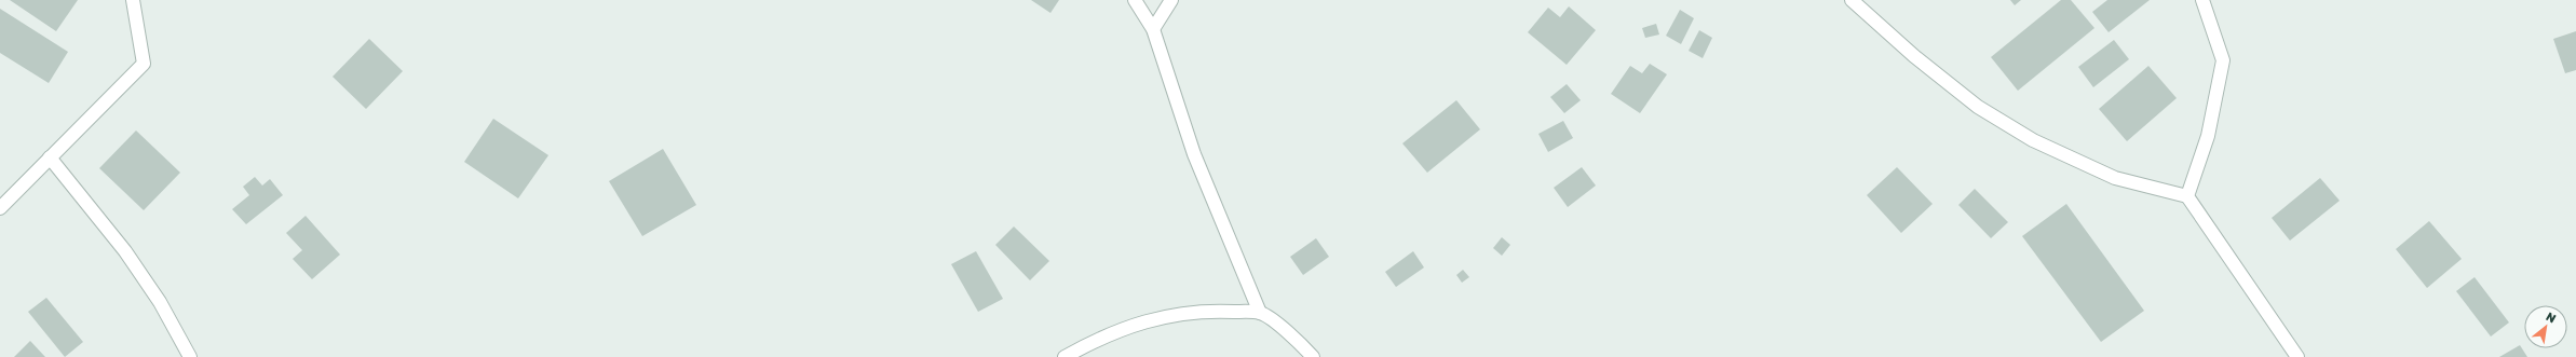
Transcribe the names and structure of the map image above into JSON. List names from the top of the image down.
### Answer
{
  "north": "top right"
}
